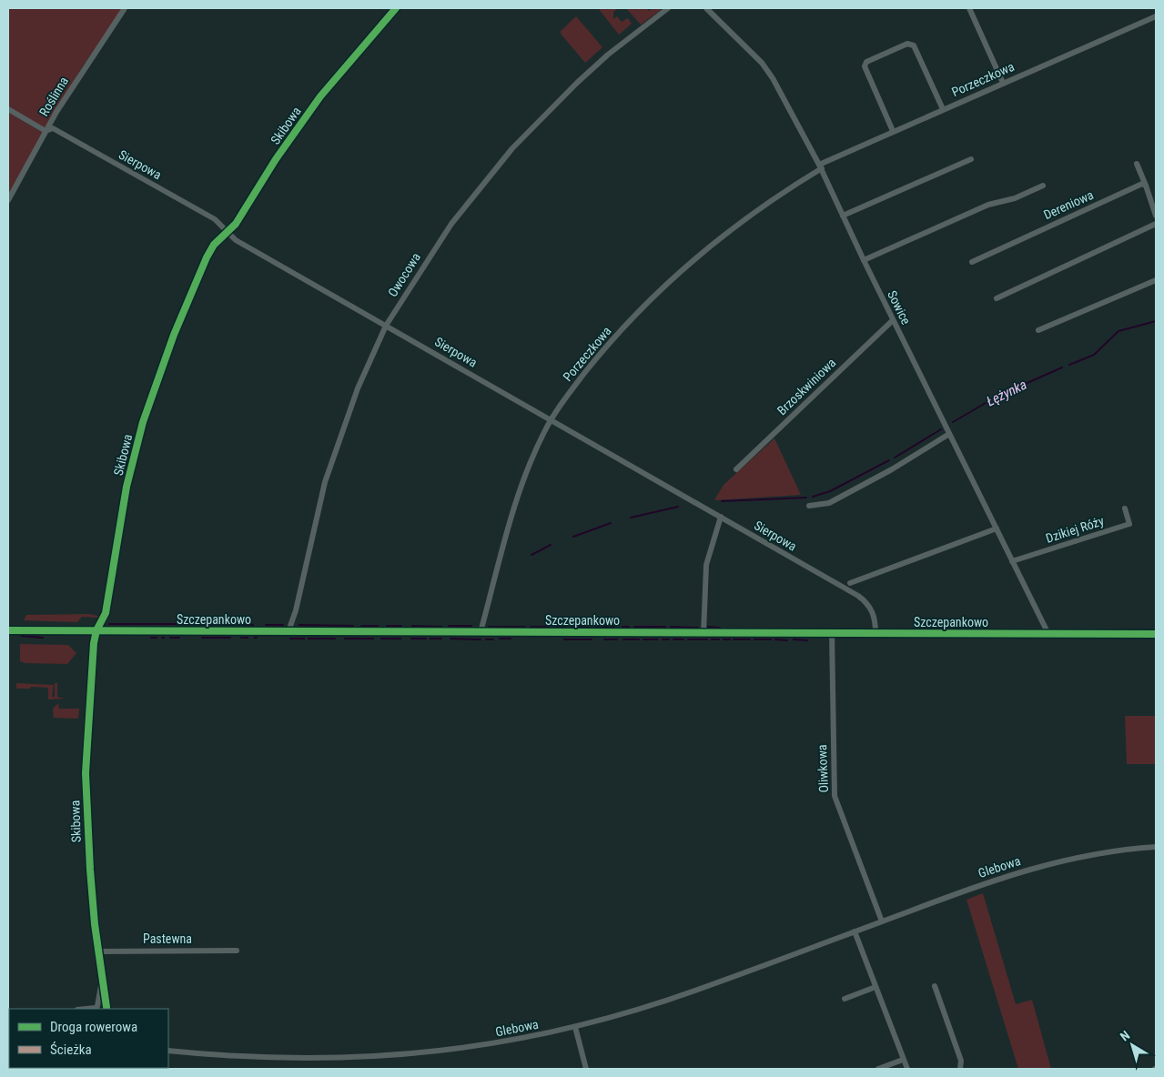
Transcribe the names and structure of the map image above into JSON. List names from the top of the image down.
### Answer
{
  "streets": {
    "street": [
      "Porzeczkowa",
      "Roślinna",
      "Skibowa",
      "Sierpowa",
      "Dereniowa",
      "Owocowa",
      "Sowice",
      "Brzoskwiniowa",
      "Dzikiej Róży",
      "Szczepankowo",
      "Oliwkowa",
      "Glebowa",
      "Pastewna"
    ]
  },
  "crossings": [
    ["Porzeczkowa", "Sierpowa"],
    ["Porzeczkowa", "Sowice"],
    ["Porzeczkowa", "Szczepankowo"],
    ["Roślinna", "Sierpowa"],
    ["Skibowa", "Sierpowa"],
    ["Skibowa", "Szczepankowo"],
    ["Skibowa", "Pastewna"],
    ["Sierpowa", "Owocowa"],
    ["Sierpowa", "Szczepankowo"],
    ["Owocowa", "Szczepankowo"],
    ["Sowice", "Brzoskwiniowa"],
    ["Sowice", "Dzikiej Róży"],
    ["Sowice", "Szczepankowo"],
    ["Szczepankowo", "Oliwkowa"],
    ["Oliwkowa", "Glebowa"]
  ],
  "water": ["Łężynka"],
  "legend": ["Droga rowerowa", "Ścieżka"],
  "north": "top left"
}
